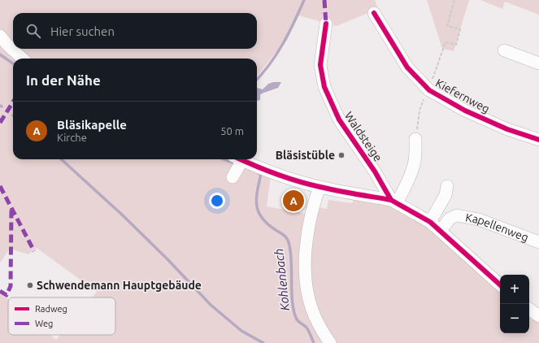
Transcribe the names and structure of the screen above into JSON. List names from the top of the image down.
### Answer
{
  "streets": {
    "street": ["Kiefernweg", "Waldsteige", "Kapellenweg"]
  },
  "water": ["Kohlenbach"],
  "places": ["Bläsistüble", "Schwendemann Hauptgebäude"],
  "legend": ["Radweg", "Weg"],
  "page": {
    "search": "Hier suchen",
    "heading": "In der Nähe",
    "list": [
      {
        "mark": "A",
        "name": "Bläsikapelle",
        "note": "Kirche",
        "value": "50 m"
      }
    ],
    "pins": "A",
    "map_buttons": ["+", "−"]
  }
}
